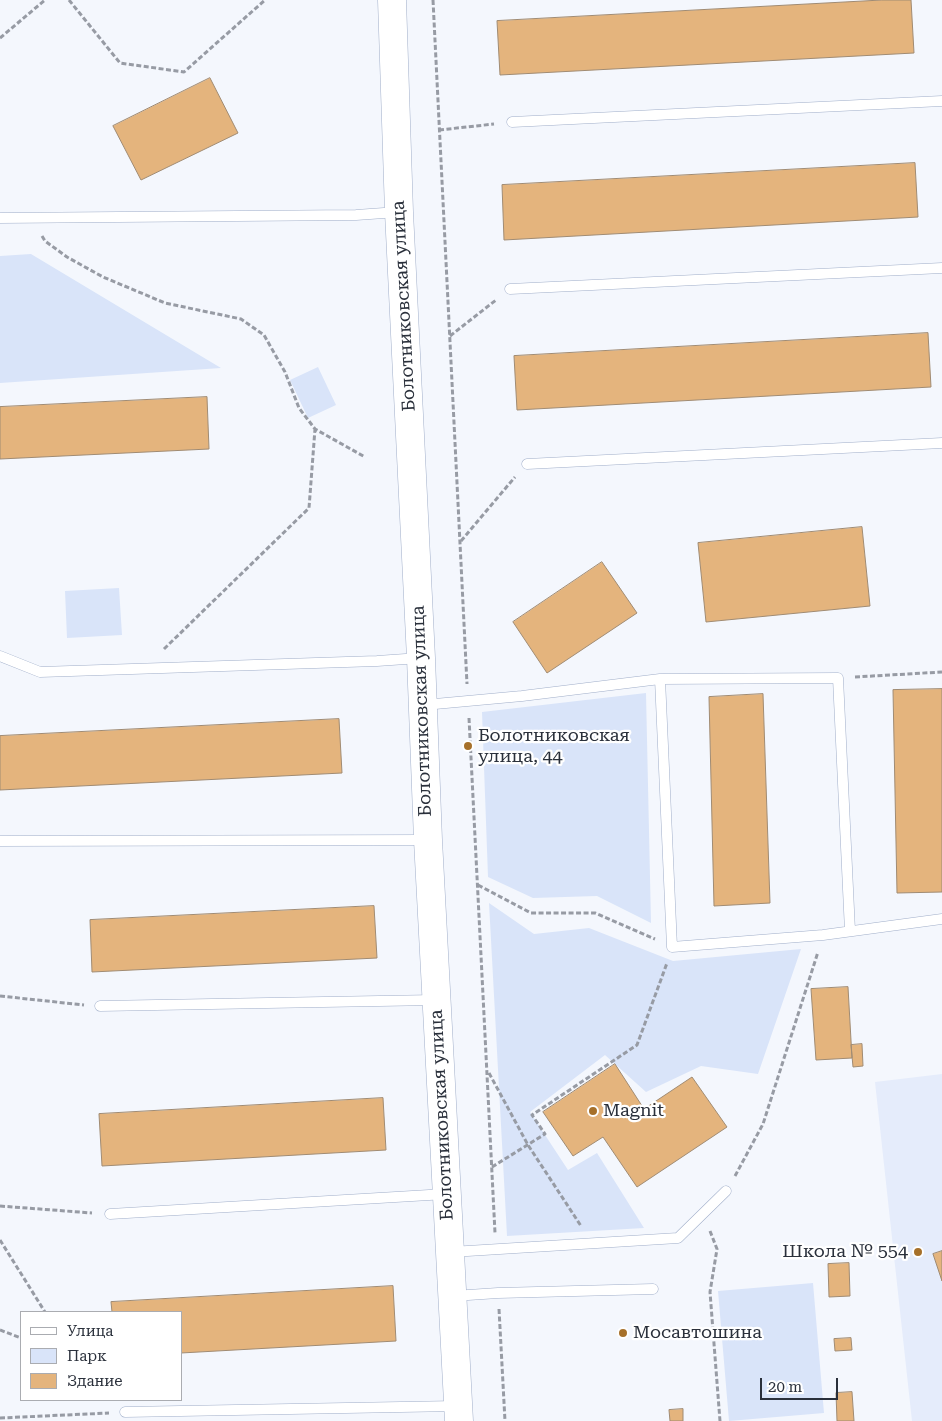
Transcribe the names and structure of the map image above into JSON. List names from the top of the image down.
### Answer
{
  "streets": {
    "street": ["Болотниковская улица"]
  },
  "places": [
    "Болотниковская улица, 44",
    "Magnit",
    "Школа № 554",
    "Мосавтошина"
  ],
  "legend": ["Улица", "Парк", "Здание"],
  "scale_bar": "20 m"
}
